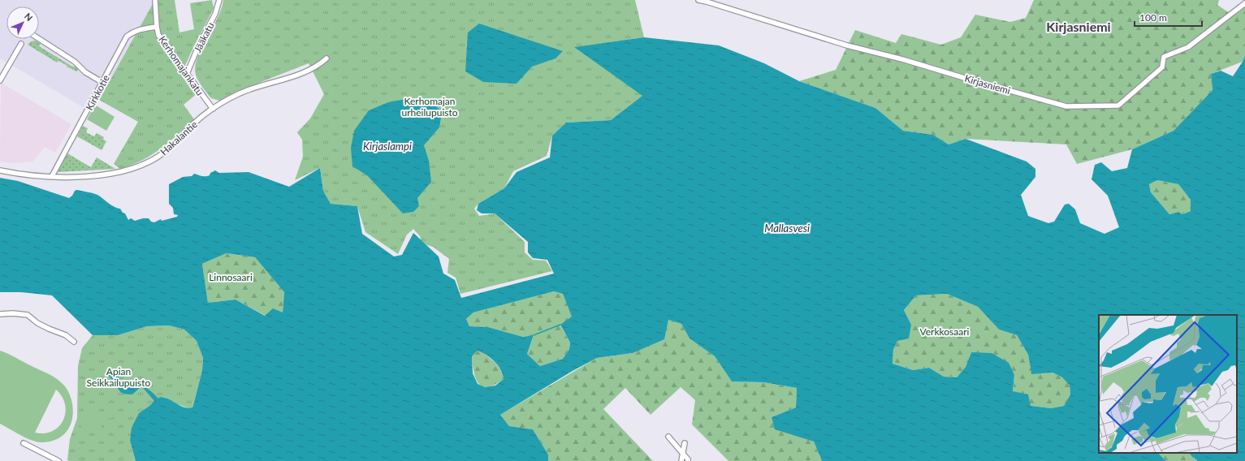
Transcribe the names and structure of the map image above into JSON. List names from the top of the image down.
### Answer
{
  "streets": {
    "street": [
      "Jääkatu",
      "Kerhomajankatu",
      "Kirjasniemi",
      "Kirkkotie",
      "Hakalantie"
    ]
  },
  "crossings": [
    ["Jääkatu", "Kerhomajankatu"],
    ["Kerhomajankatu", "Kirkkotie"],
    ["Kerhomajankatu", "Hakalantie"],
    ["Kirkkotie", "Hakalantie"]
  ],
  "districts": ["Kirjasniemi"],
  "water": ["Kirjaslampi", "Mallasvesi"],
  "parks": [
    "Kerhomajan urheilupuisto",
    "Linnosaari",
    "Verkkosaari",
    "Apian Seikkailupuisto"
  ],
  "scale_bar": "100 m",
  "north": "top right"
}
